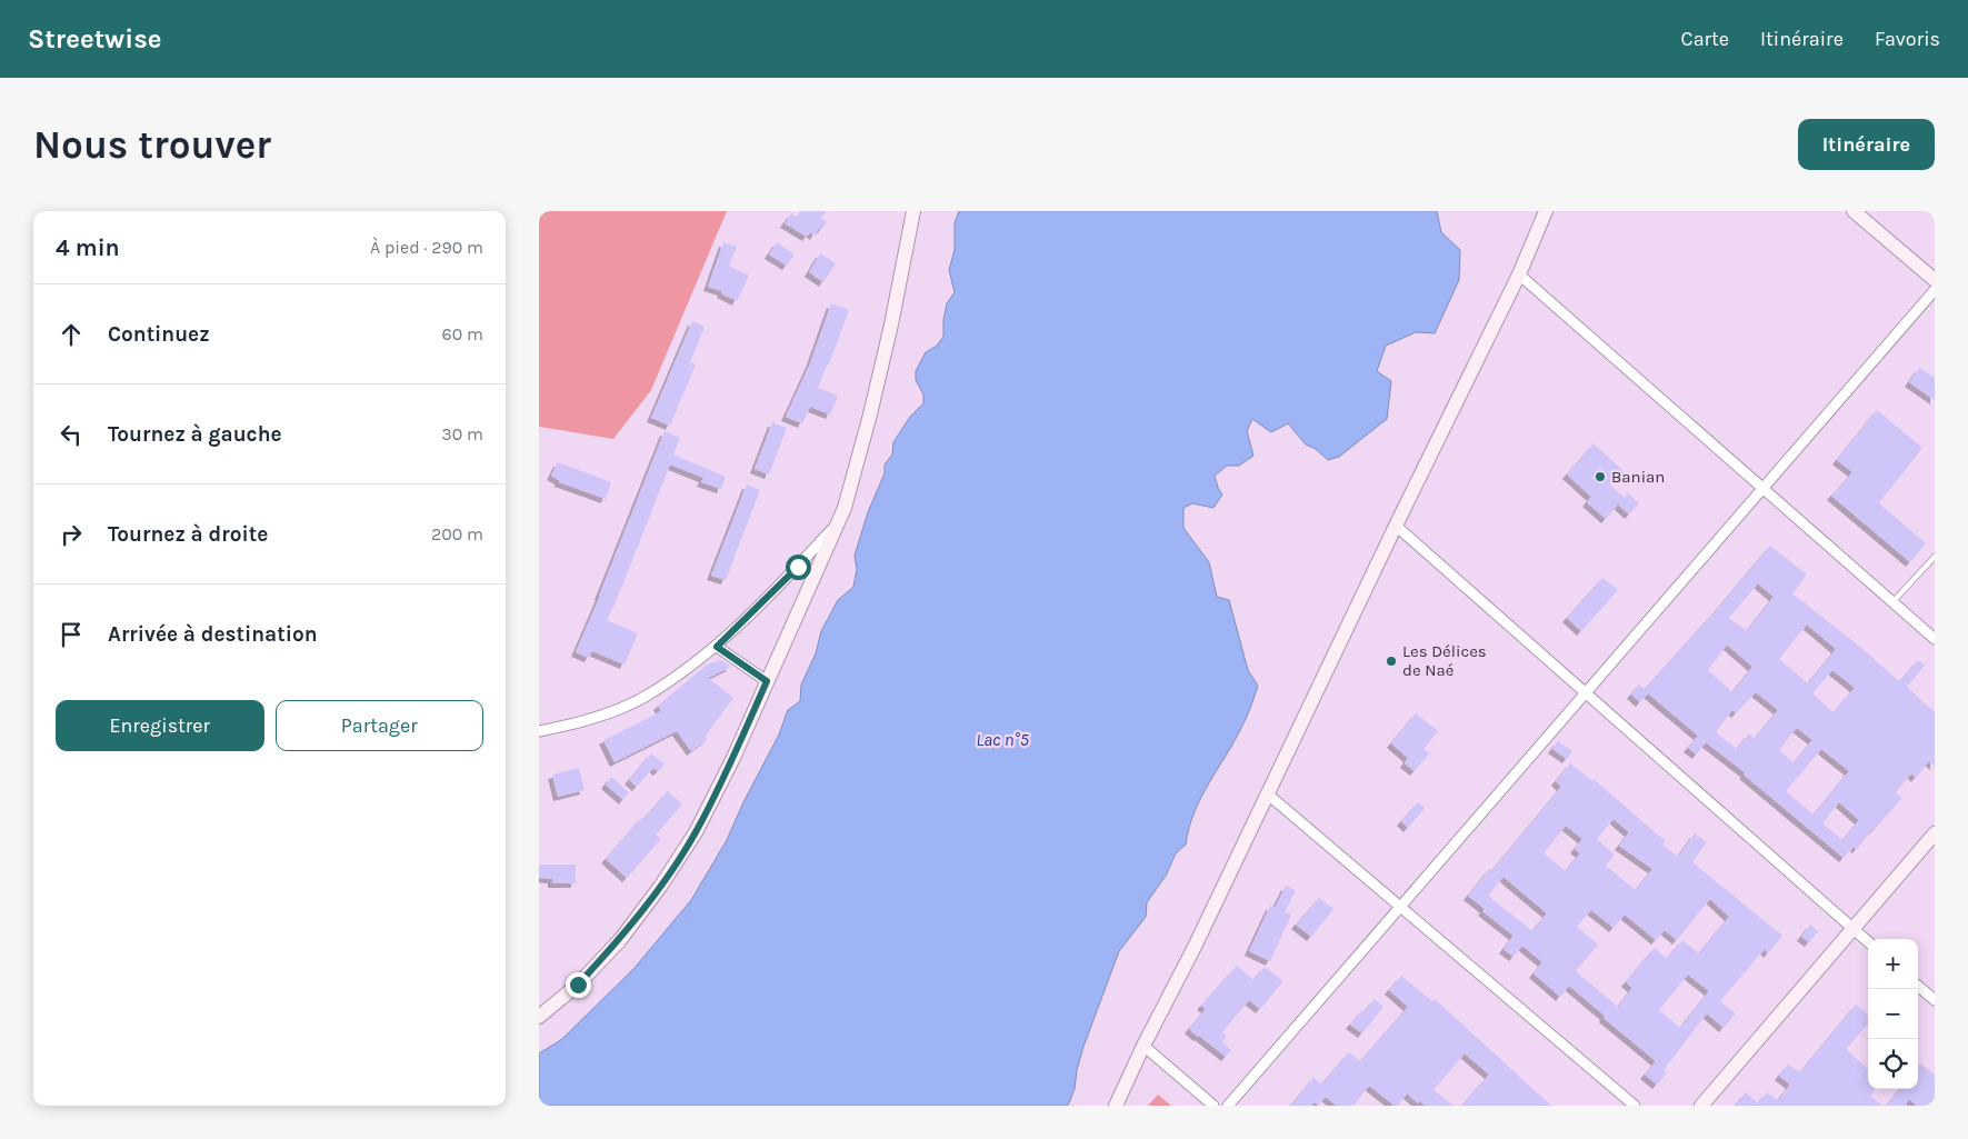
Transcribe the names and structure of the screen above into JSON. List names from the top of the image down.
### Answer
{
  "water": ["Lac n°5"],
  "places": ["Banian", "Les Délices de Naé"],
  "page": {
    "header": "Streetwise",
    "nav": ["Carte", "Itinéraire", "Favoris"],
    "buttons": [
      "Itinéraire",
      ["Enregistrer", "Partager"]
    ],
    "title": "Nous trouver",
    "heading": ["4 min", "À pied · 290 m"],
    "list": [
      ["Continuez", "60 m"],
      ["Tournez à gauche", "30 m"],
      ["Tournez à droite", "200 m"],
      "Arrivée à destination"
    ],
    "map_buttons": ["+", "−"]
  }
}
